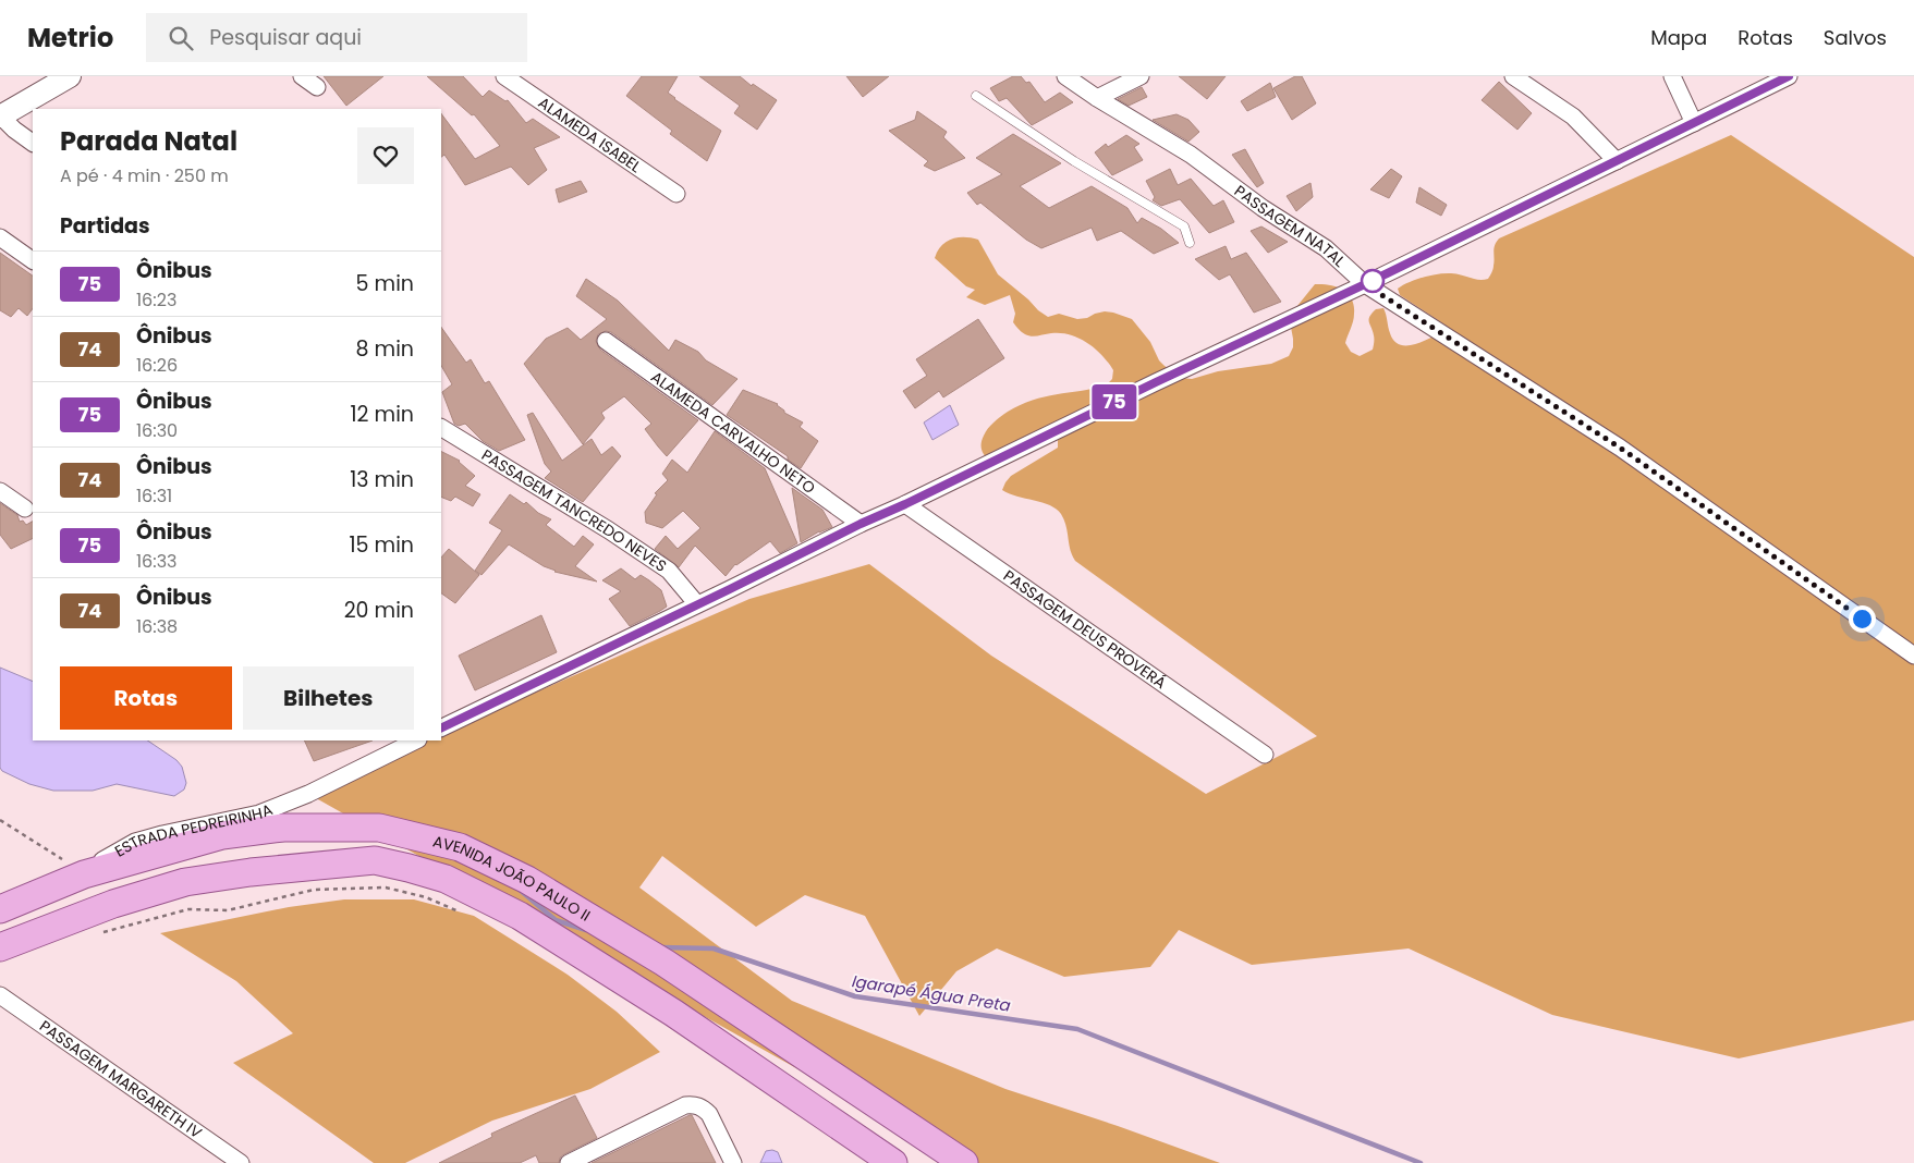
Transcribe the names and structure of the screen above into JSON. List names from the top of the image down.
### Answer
{
  "streets": {
    "main road": ["AVENIDA JOÃO PAULO II"],
    "street": [
      "ALAMEDA ISABEL",
      "PASSAGEM NATAL",
      "ALAMEDA CARVALHO NETO",
      "PASSAGEM TANCREDO NEVES",
      "PASSAGEM DEUS PROVERÁ",
      "ESTRADA PEDREIRINHA",
      "PASSAGEM MARGARETH IV"
    ]
  },
  "crossings": [
    ["ESTRADA PEDREIRINHA", "AVENIDA JOÃO PAULO II"]
  ],
  "water": ["Igarapé Água Preta"],
  "lines": ["bus line 75"],
  "page": {
    "header": "Metrio",
    "search": "Pesquisar aqui",
    "nav": ["Mapa", "Rotas", "Salvos"],
    "on_map": "75",
    "heading": [
      ["Parada Natal", "A pé · 4 min · 250 m"],
      "Partidas"
    ],
    "list": [
      {
        "mark": "75",
        "name": "Ônibus",
        "note": "16:23",
        "value": "5 min"
      },
      {
        "mark": "74",
        "name": "Ônibus",
        "note": "16:26",
        "value": "8 min"
      },
      {
        "mark": "75",
        "name": "Ônibus",
        "note": "16:30",
        "value": "12 min"
      },
      {
        "mark": "74",
        "name": "Ônibus",
        "note": "16:31",
        "value": "13 min"
      },
      {
        "mark": "75",
        "name": "Ônibus",
        "note": "16:33",
        "value": "15 min"
      },
      {
        "mark": "74",
        "name": "Ônibus",
        "note": "16:38",
        "value": "20 min"
      }
    ],
    "buttons": ["Rotas", "Bilhetes"]
  }
}
